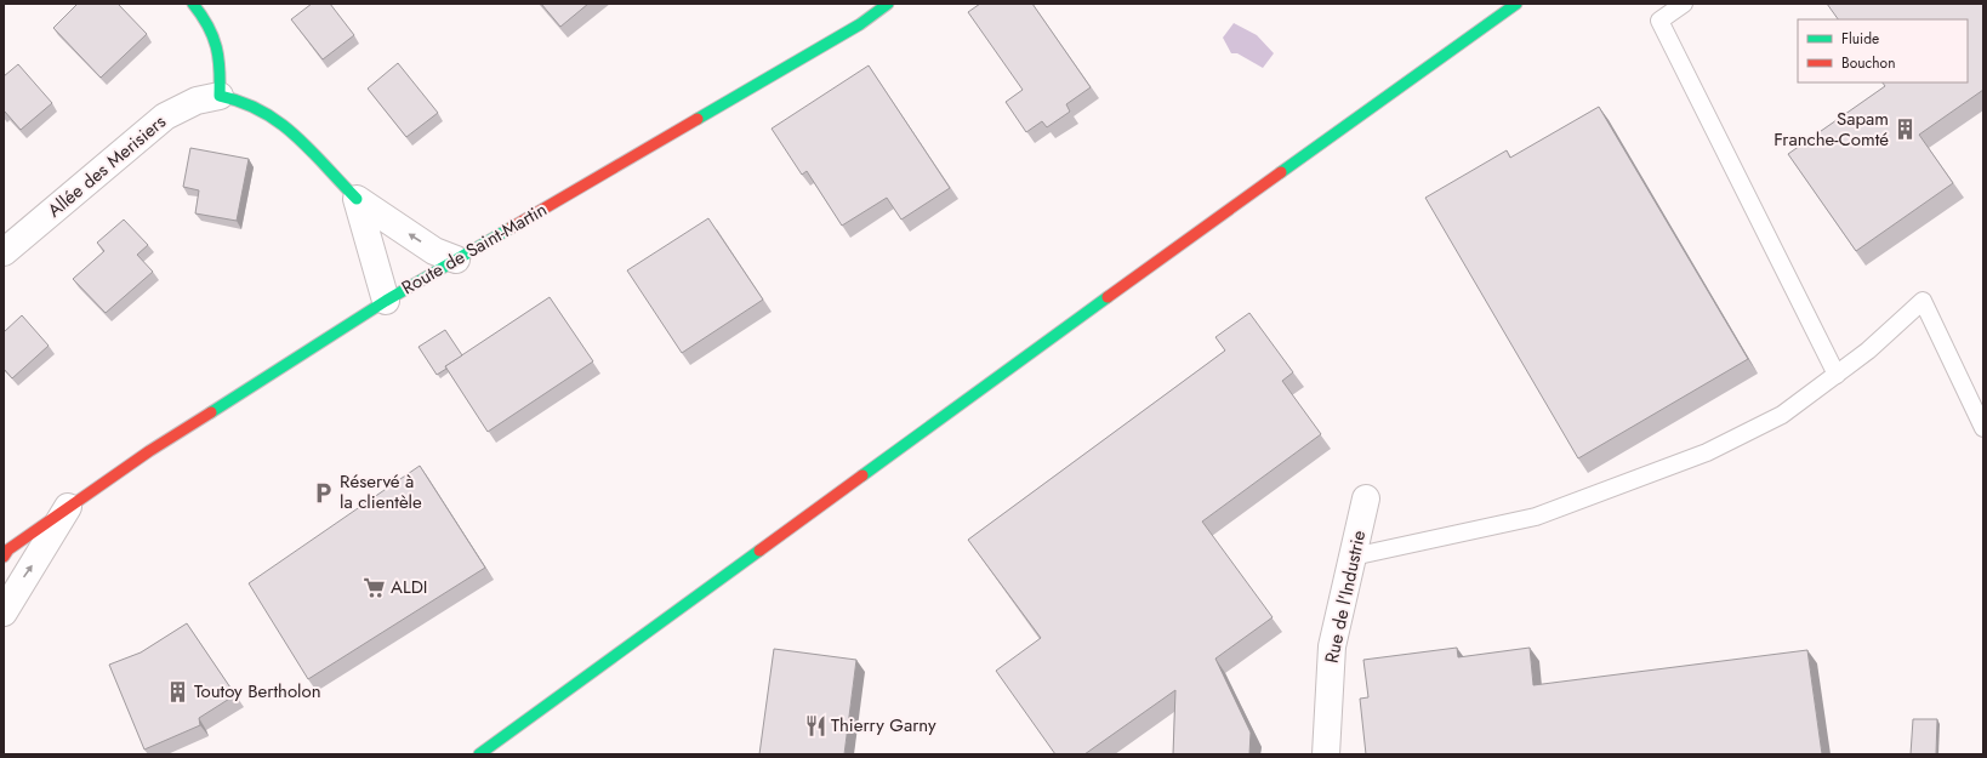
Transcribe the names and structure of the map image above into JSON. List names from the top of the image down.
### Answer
{
  "streets": {
    "street": ["Allée des Merisiers", "Route de Saint-Martin", "Rue de l'Industrie"]
  },
  "places": {
    "building": ["Sapam Franche-Comté", "Toutoy Bertholon"],
    "parking": ["Réservé à la clientèle"],
    "supermarket": ["ALDI"],
    "restaurant": ["Thierry Garny"]
  },
  "legend": ["Fluide", "Bouchon"]
}
